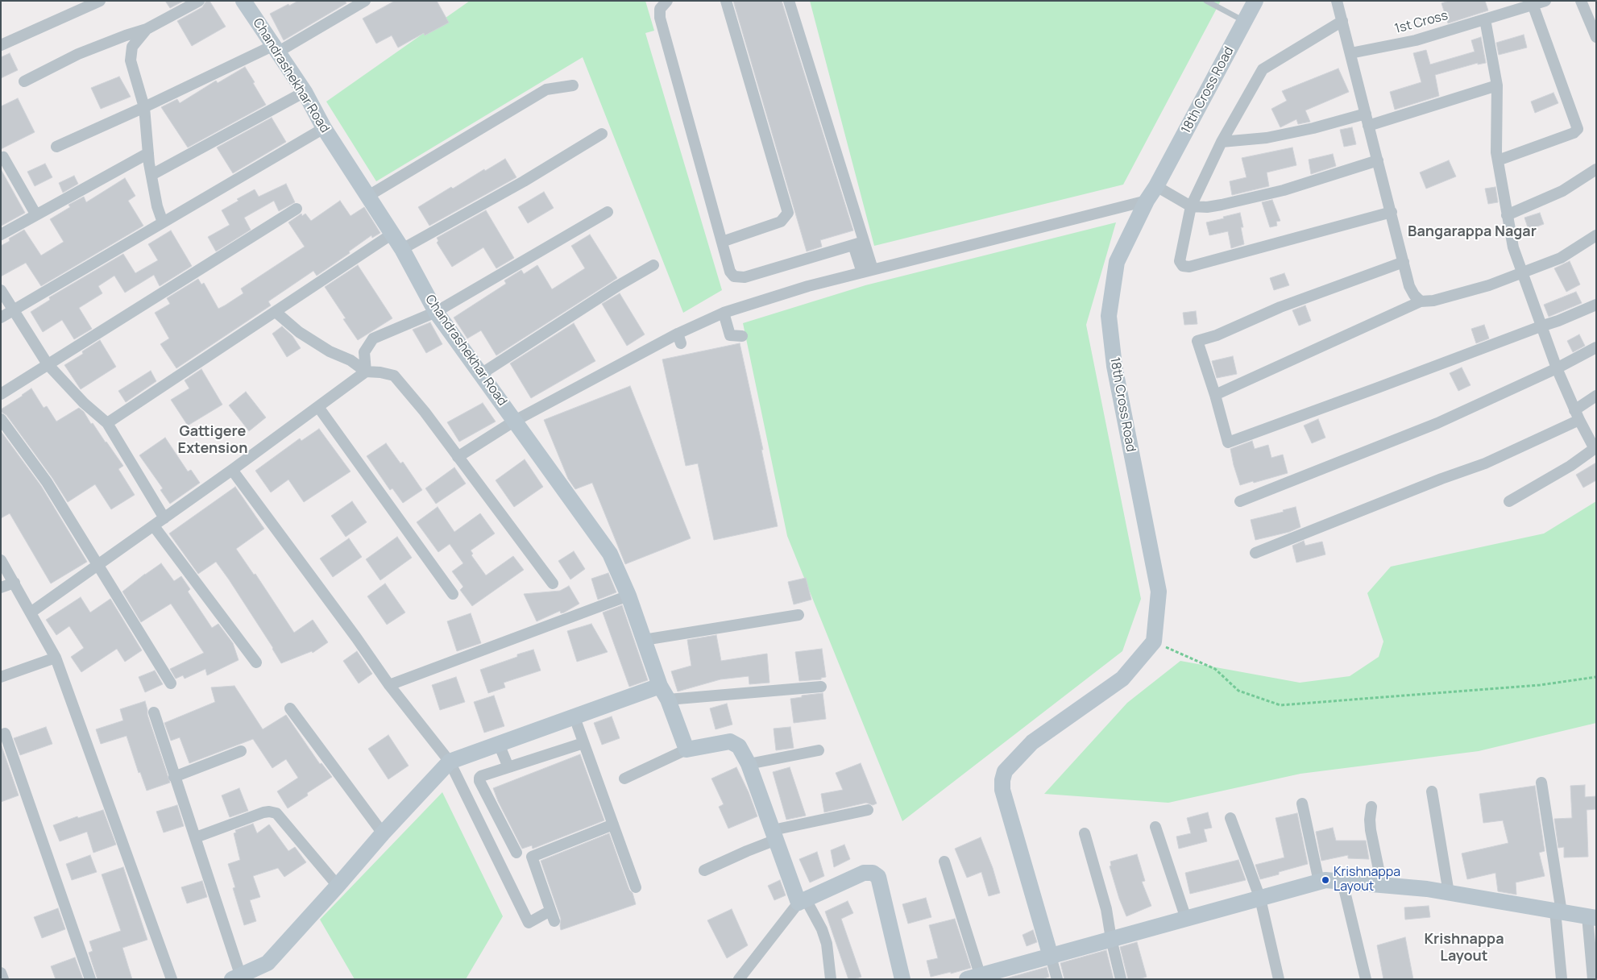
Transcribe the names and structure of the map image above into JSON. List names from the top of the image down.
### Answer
{
  "streets": {
    "street": ["1st Cross", "Chandrashekhar Road", "18th Cross Road"]
  },
  "districts": ["Bangarappa Nagar", "Gattigere Extension", "Krishnappa Layout"],
  "places": ["Krishnappa Layout"]
}
